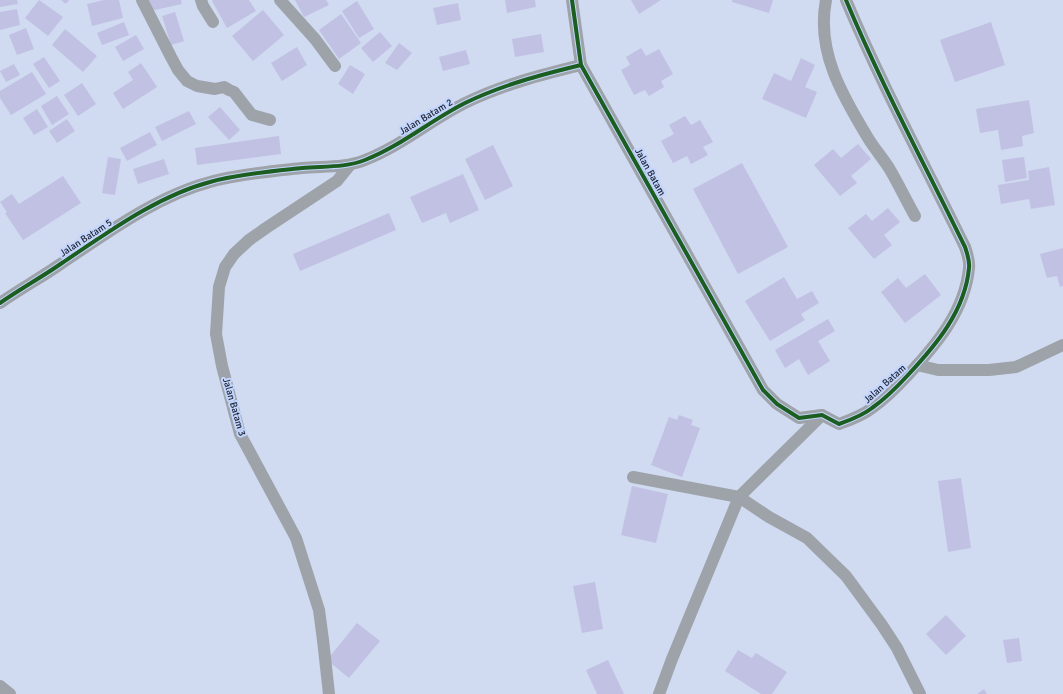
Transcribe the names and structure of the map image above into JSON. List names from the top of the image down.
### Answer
{
  "streets": {
    "street": [
      "Jalan Batam 2",
      "Jalan Batam",
      "Jalan Batam 5",
      "Jalan Batam 3"
    ]
  },
  "crossings": [
    ["Jalan Batam 2", "Jalan Batam"],
    ["Jalan Batam 2", "Jalan Batam 5"],
    ["Jalan Batam 2", "Jalan Batam 3"]
  ]
}
